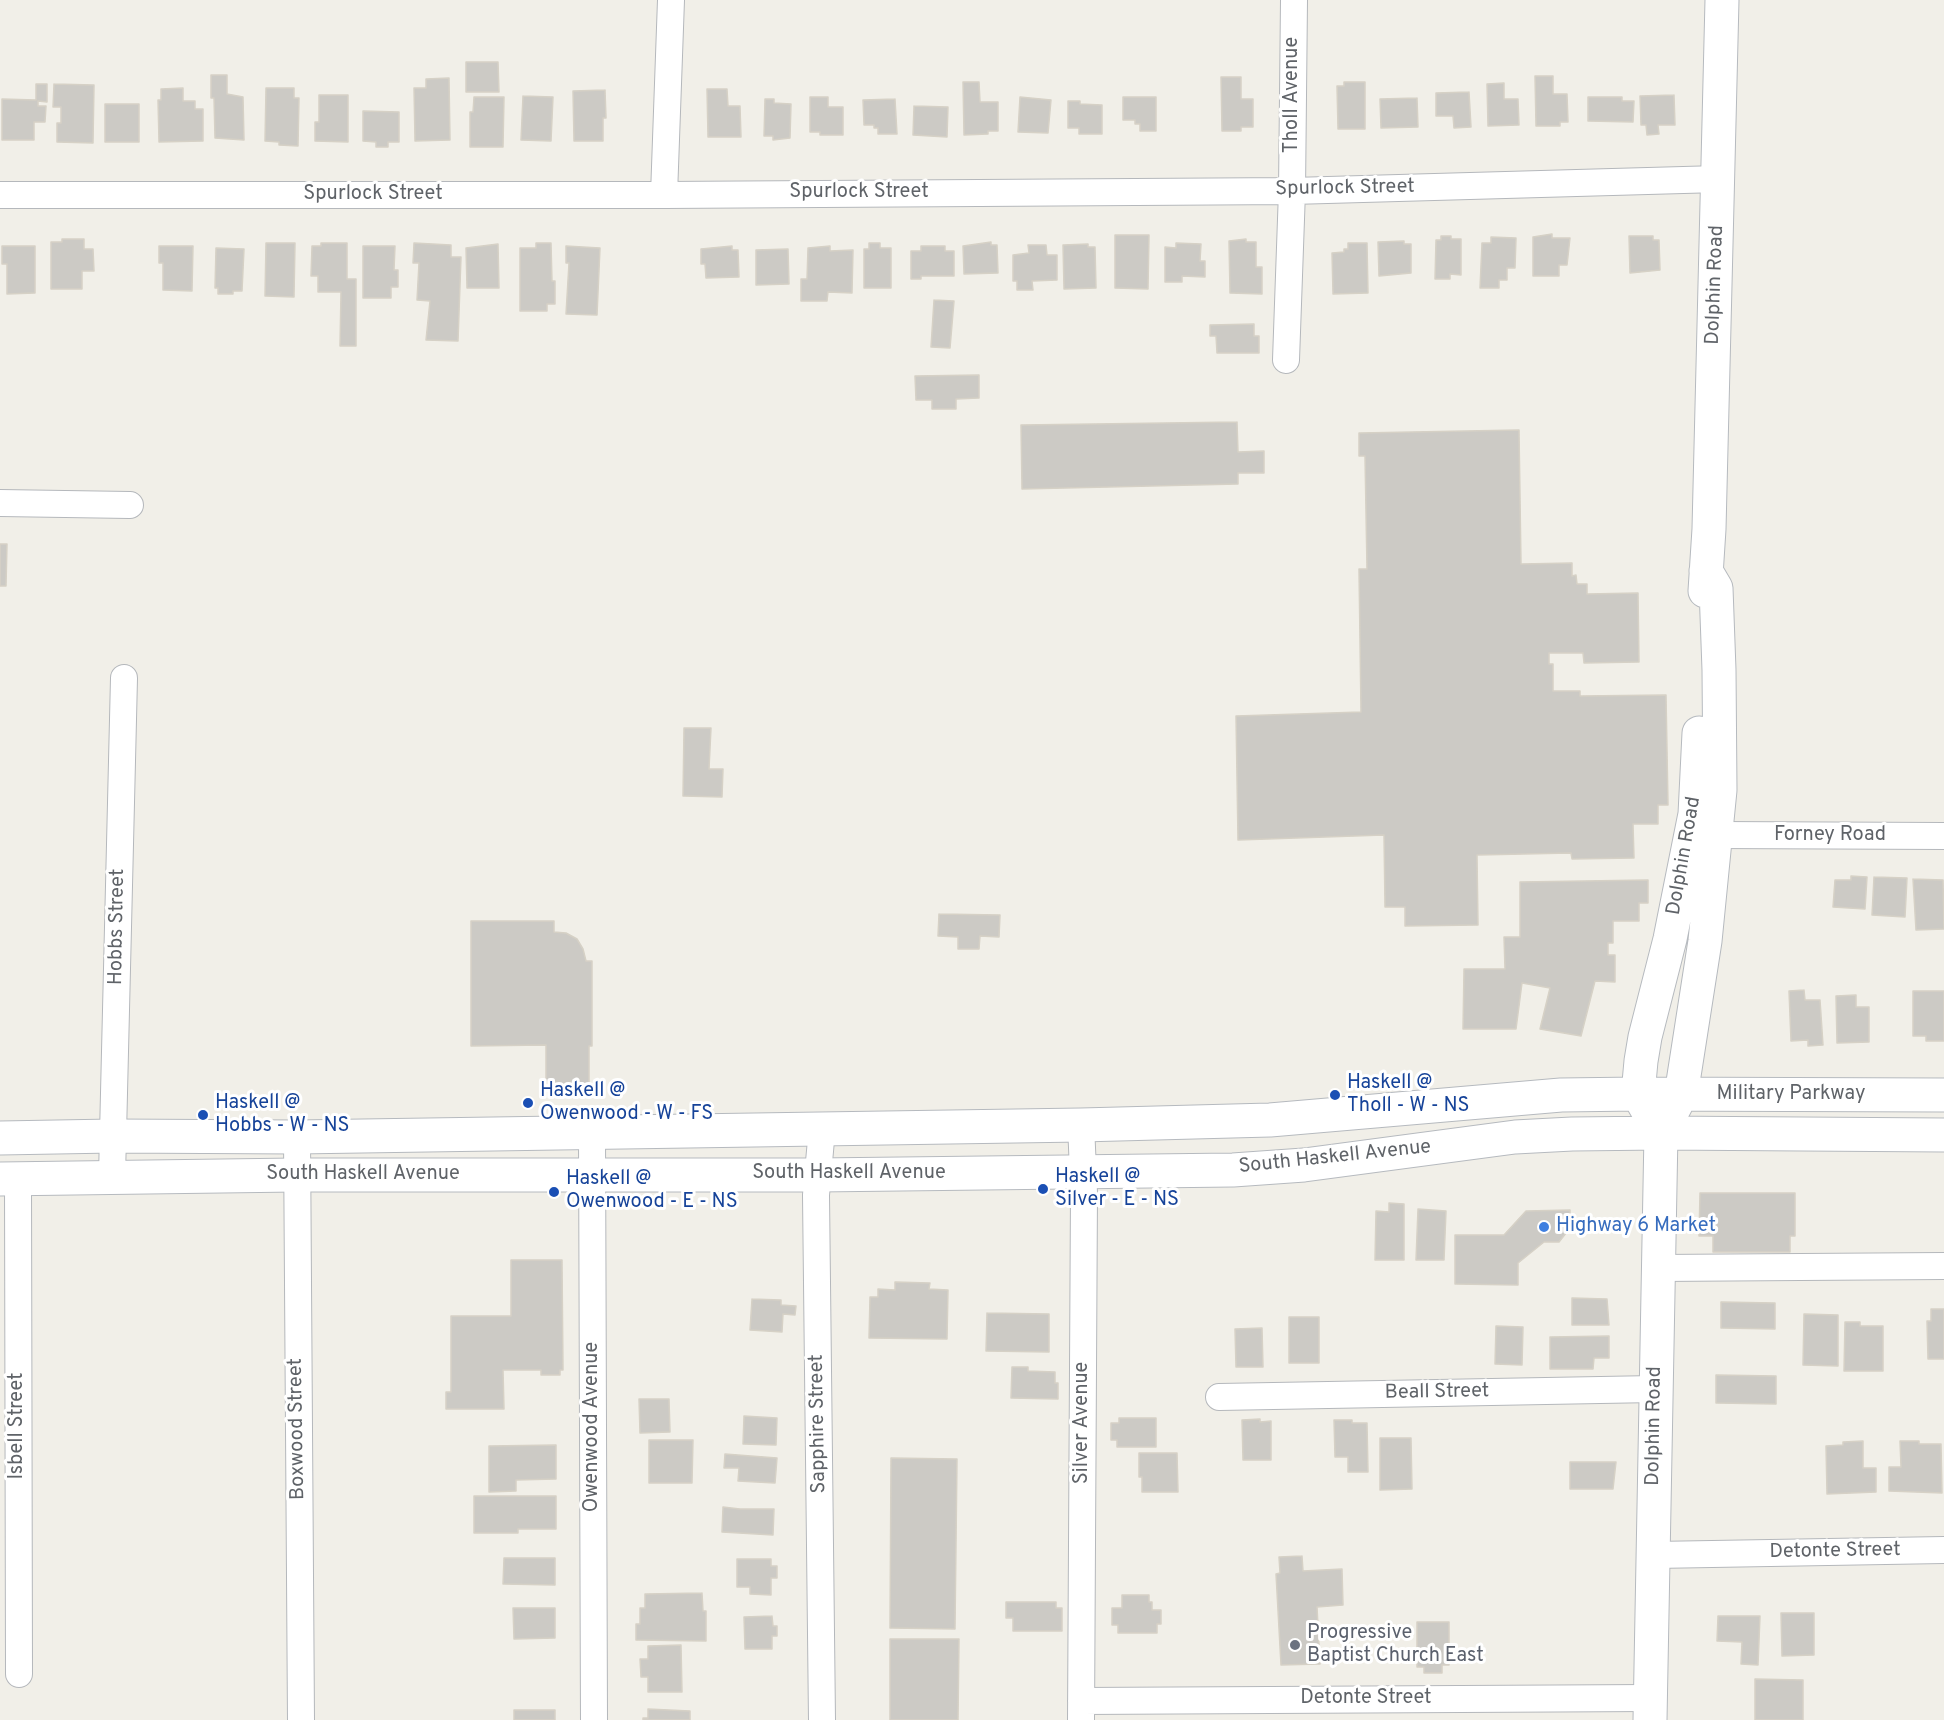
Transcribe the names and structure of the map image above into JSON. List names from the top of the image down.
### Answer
{
  "streets": {
    "main road": ["Dolphin Road", "Military Parkway", "South Haskell Avenue"],
    "street": [
      "Tholl Avenue",
      "Spurlock Street",
      "Forney Road",
      "Hobbs Street",
      "Beall Street",
      "Silver Avenue",
      "Sapphire Street",
      "Isbell Street",
      "Owenwood Avenue",
      "Boxwood Street",
      "Detonte Street"
    ]
  },
  "crossings": [
    ["Tholl Avenue", "Spurlock Street"],
    ["Spurlock Street", "Dolphin Road"],
    ["Dolphin Road", "Forney Road"],
    ["Dolphin Road", "Military Parkway"],
    ["Dolphin Road", "South Haskell Avenue"],
    ["Dolphin Road", "Beall Street"],
    ["Dolphin Road", "Detonte Street"],
    ["Hobbs Street", "South Haskell Avenue"],
    ["Military Parkway", "South Haskell Avenue"],
    ["South Haskell Avenue", "Silver Avenue"],
    ["South Haskell Avenue", "Sapphire Street"],
    ["South Haskell Avenue", "Isbell Street"],
    ["South Haskell Avenue", "Owenwood Avenue"],
    ["South Haskell Avenue", "Boxwood Street"],
    ["Silver Avenue", "Detonte Street"]
  ],
  "places": [
    "Haskell @ Tholl - W - NS",
    "Haskell @ Owenwood - W - FS",
    "Haskell @ Hobbs - W - NS",
    "Haskell @ Silver - E - NS",
    "Haskell @ Owenwood - E - NS",
    "Highway 6 Market",
    "Progressive Baptist Church East"
  ]
}
